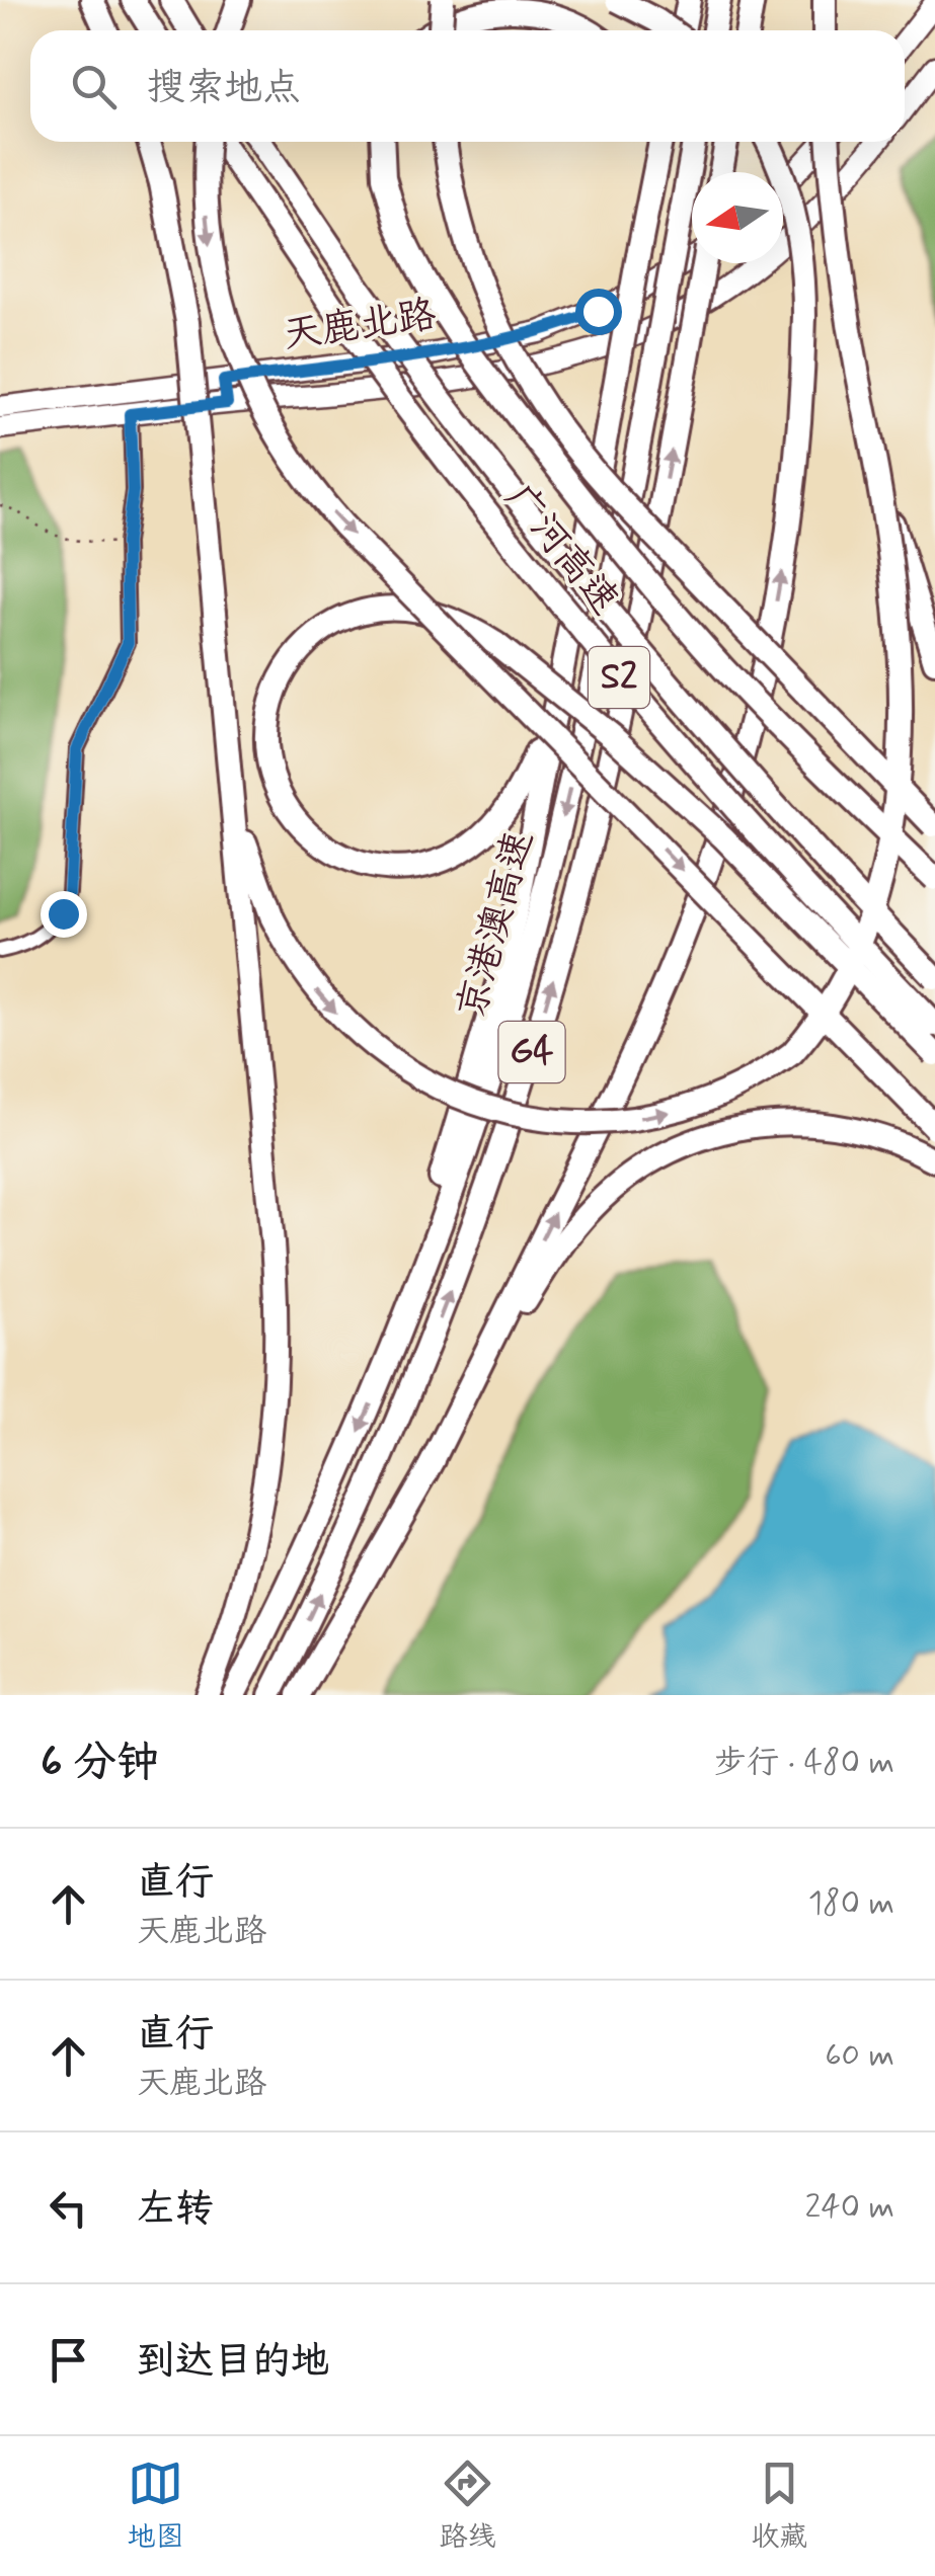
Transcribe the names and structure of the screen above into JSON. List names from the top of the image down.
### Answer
{
  "streets": {
    "highway": [
      "广河高速",
      "S2",
      "京港澳高速",
      "G4"
    ],
    "main road": ["天鹿北路"]
  },
  "north": "left",
  "page": {
    "search": "搜索地点",
    "heading": ["6 分钟", "步行 · 480 m"],
    "list": [
      ["直行", "天鹿北路", "180 m"],
      ["直行", "天鹿北路", "60 m"],
      ["左转", "240 m"],
      "到达目的地"
    ],
    "nav": ["地图", "路线", "收藏"]
  }
}
